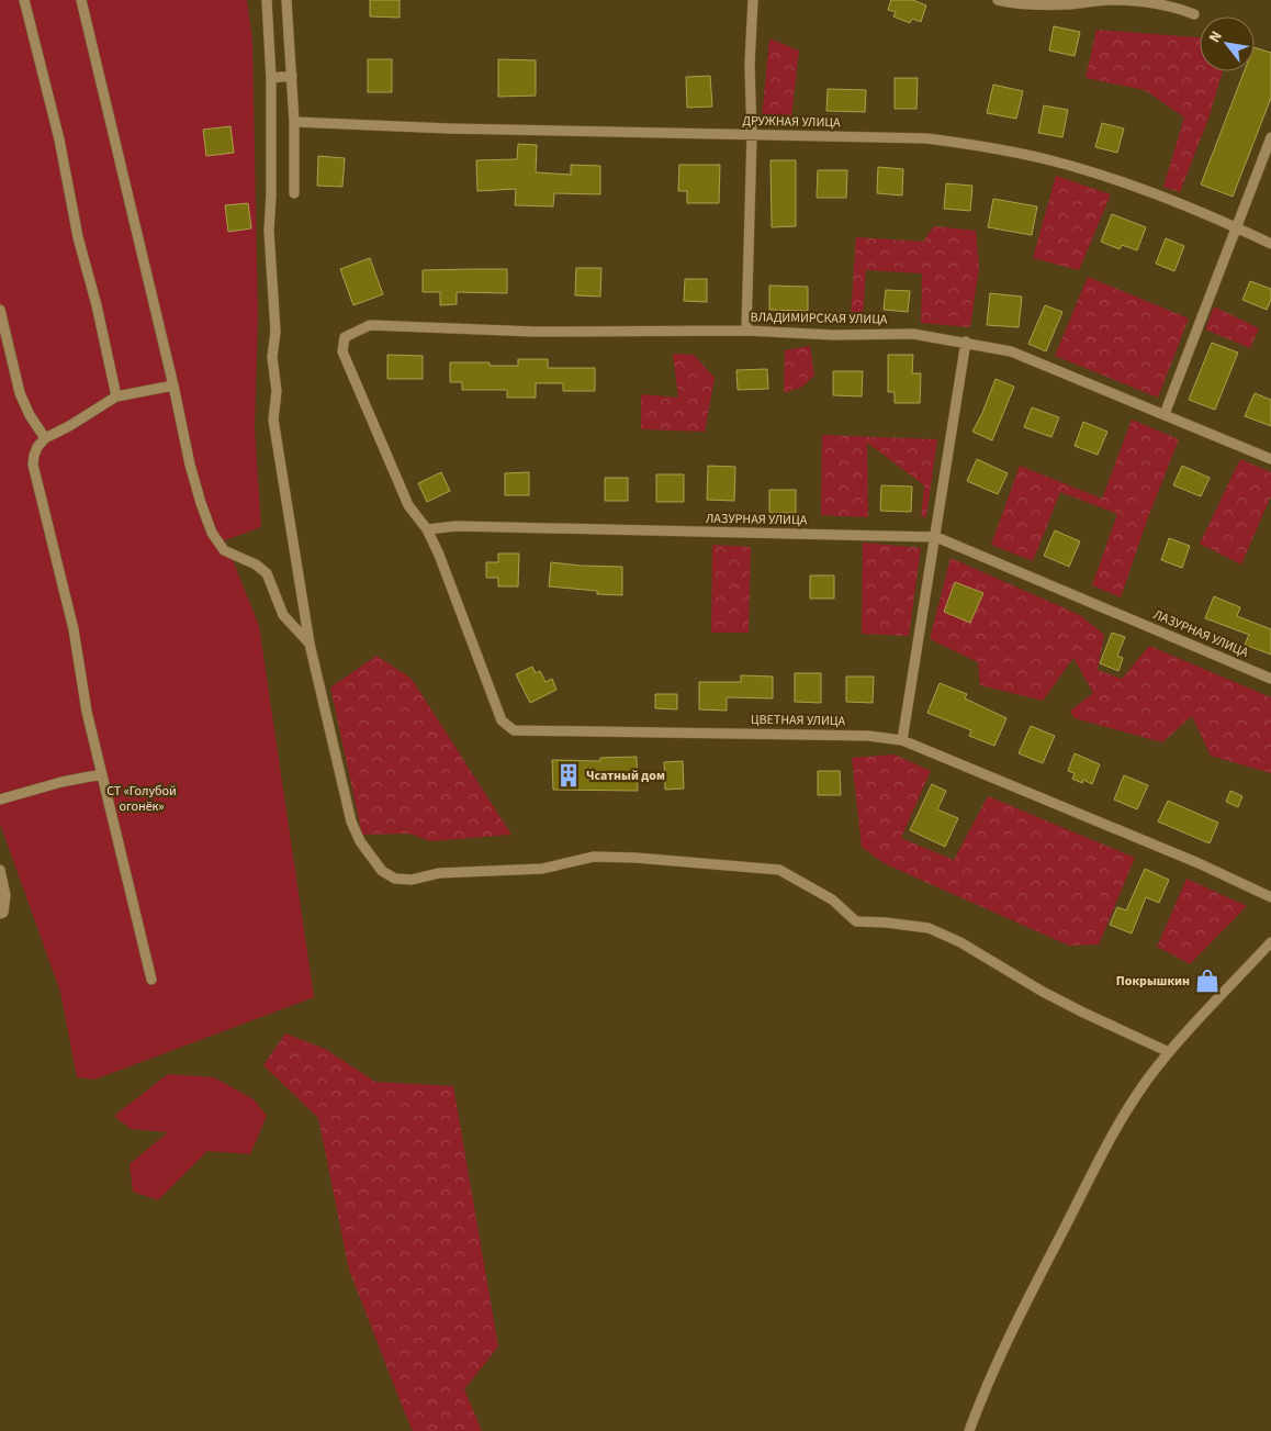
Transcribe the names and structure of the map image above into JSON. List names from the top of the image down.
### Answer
{
  "streets": {
    "street": [
      "ДРУЖНАЯ УЛИЦА",
      "ВЛАДИМИРСКАЯ УЛИЦА",
      "ЛАЗУРНАЯ УЛИЦА",
      "ЦВЕТНАЯ УЛИЦА"
    ]
  },
  "crossings": [
    ["ВЛАДИМИРСКАЯ УЛИЦА", "ЛАЗУРНАЯ УЛИЦА"],
    ["ВЛАДИМИРСКАЯ УЛИЦА", "ЦВЕТНАЯ УЛИЦА"],
    ["ЛАЗУРНАЯ УЛИЦА", "ЦВЕТНАЯ УЛИЦА"]
  ],
  "parks": ["СТ «Голубой огонёк»"],
  "places": {
    "building": ["Чсатный дом"],
    "shop": ["Покрышкин"]
  },
  "north": "top left"
}
